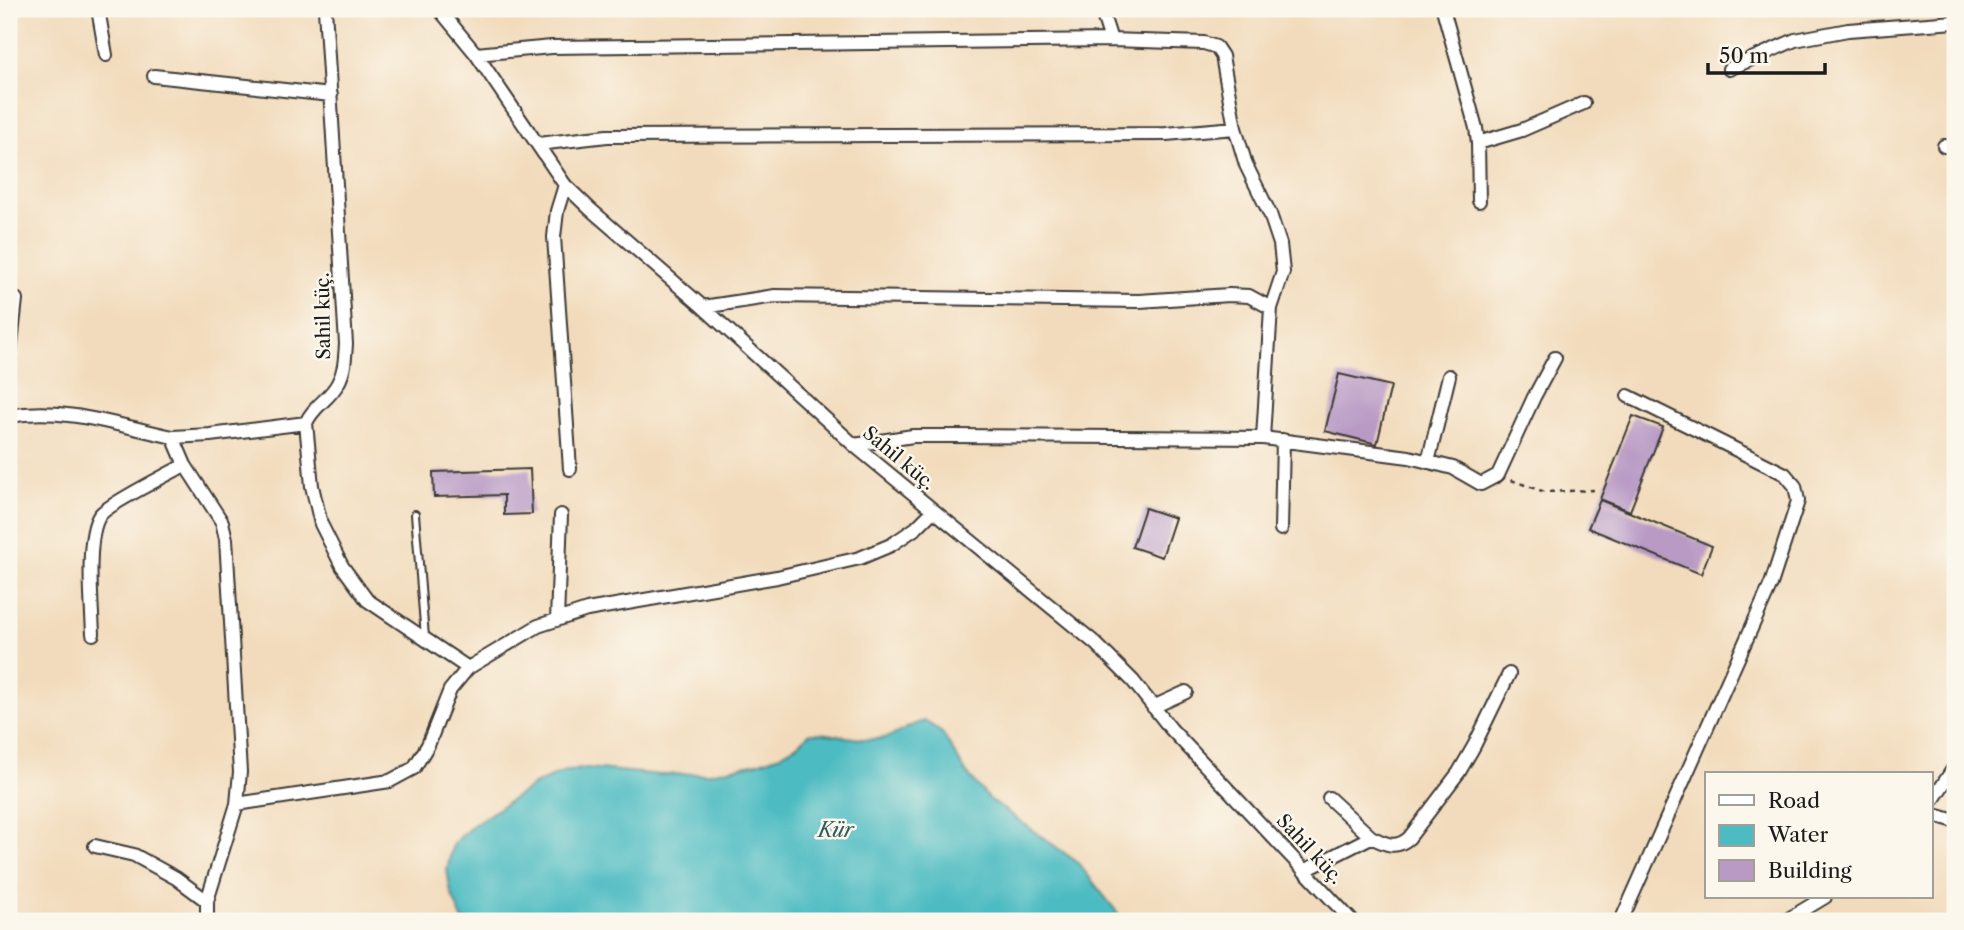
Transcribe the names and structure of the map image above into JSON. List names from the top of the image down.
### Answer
{
  "streets": {
    "street": ["Sahil küç."]
  },
  "water": ["Kür"],
  "legend": ["Road", "Water", "Building"],
  "scale_bar": "50 m"
}
